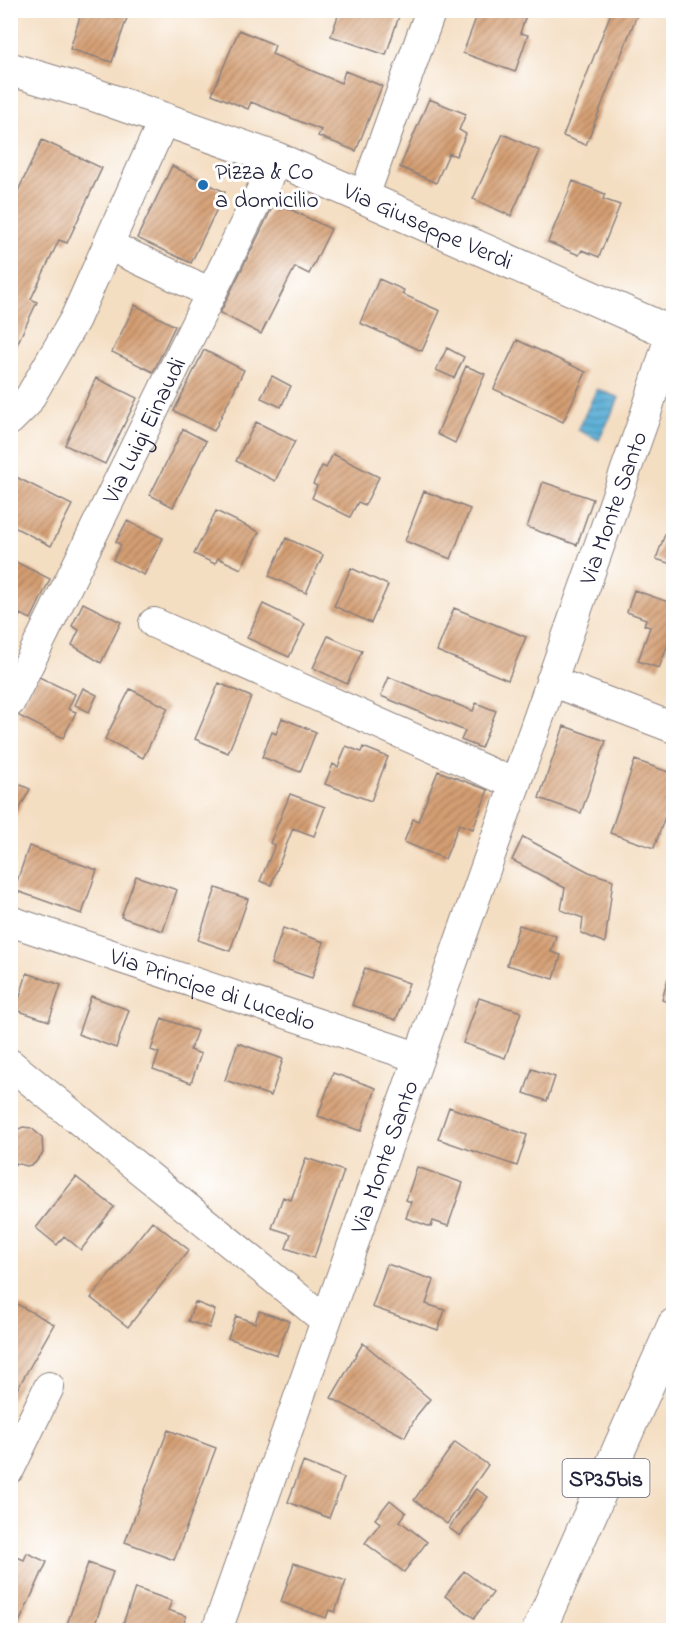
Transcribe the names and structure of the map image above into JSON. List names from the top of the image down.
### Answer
{
  "streets": {
    "street": [
      "Via Giuseppe Verdi",
      "Via Luigi Einaudi",
      "Via Monte Santo",
      "Via Principe di Lucedio",
      "SP35bis"
    ]
  },
  "crossings": [
    ["Via Giuseppe Verdi", "Via Luigi Einaudi"],
    ["Via Giuseppe Verdi", "Via Monte Santo"],
    ["Via Monte Santo", "Via Principe di Lucedio"]
  ],
  "places": ["Pizza & Co a domicilio"]
}
